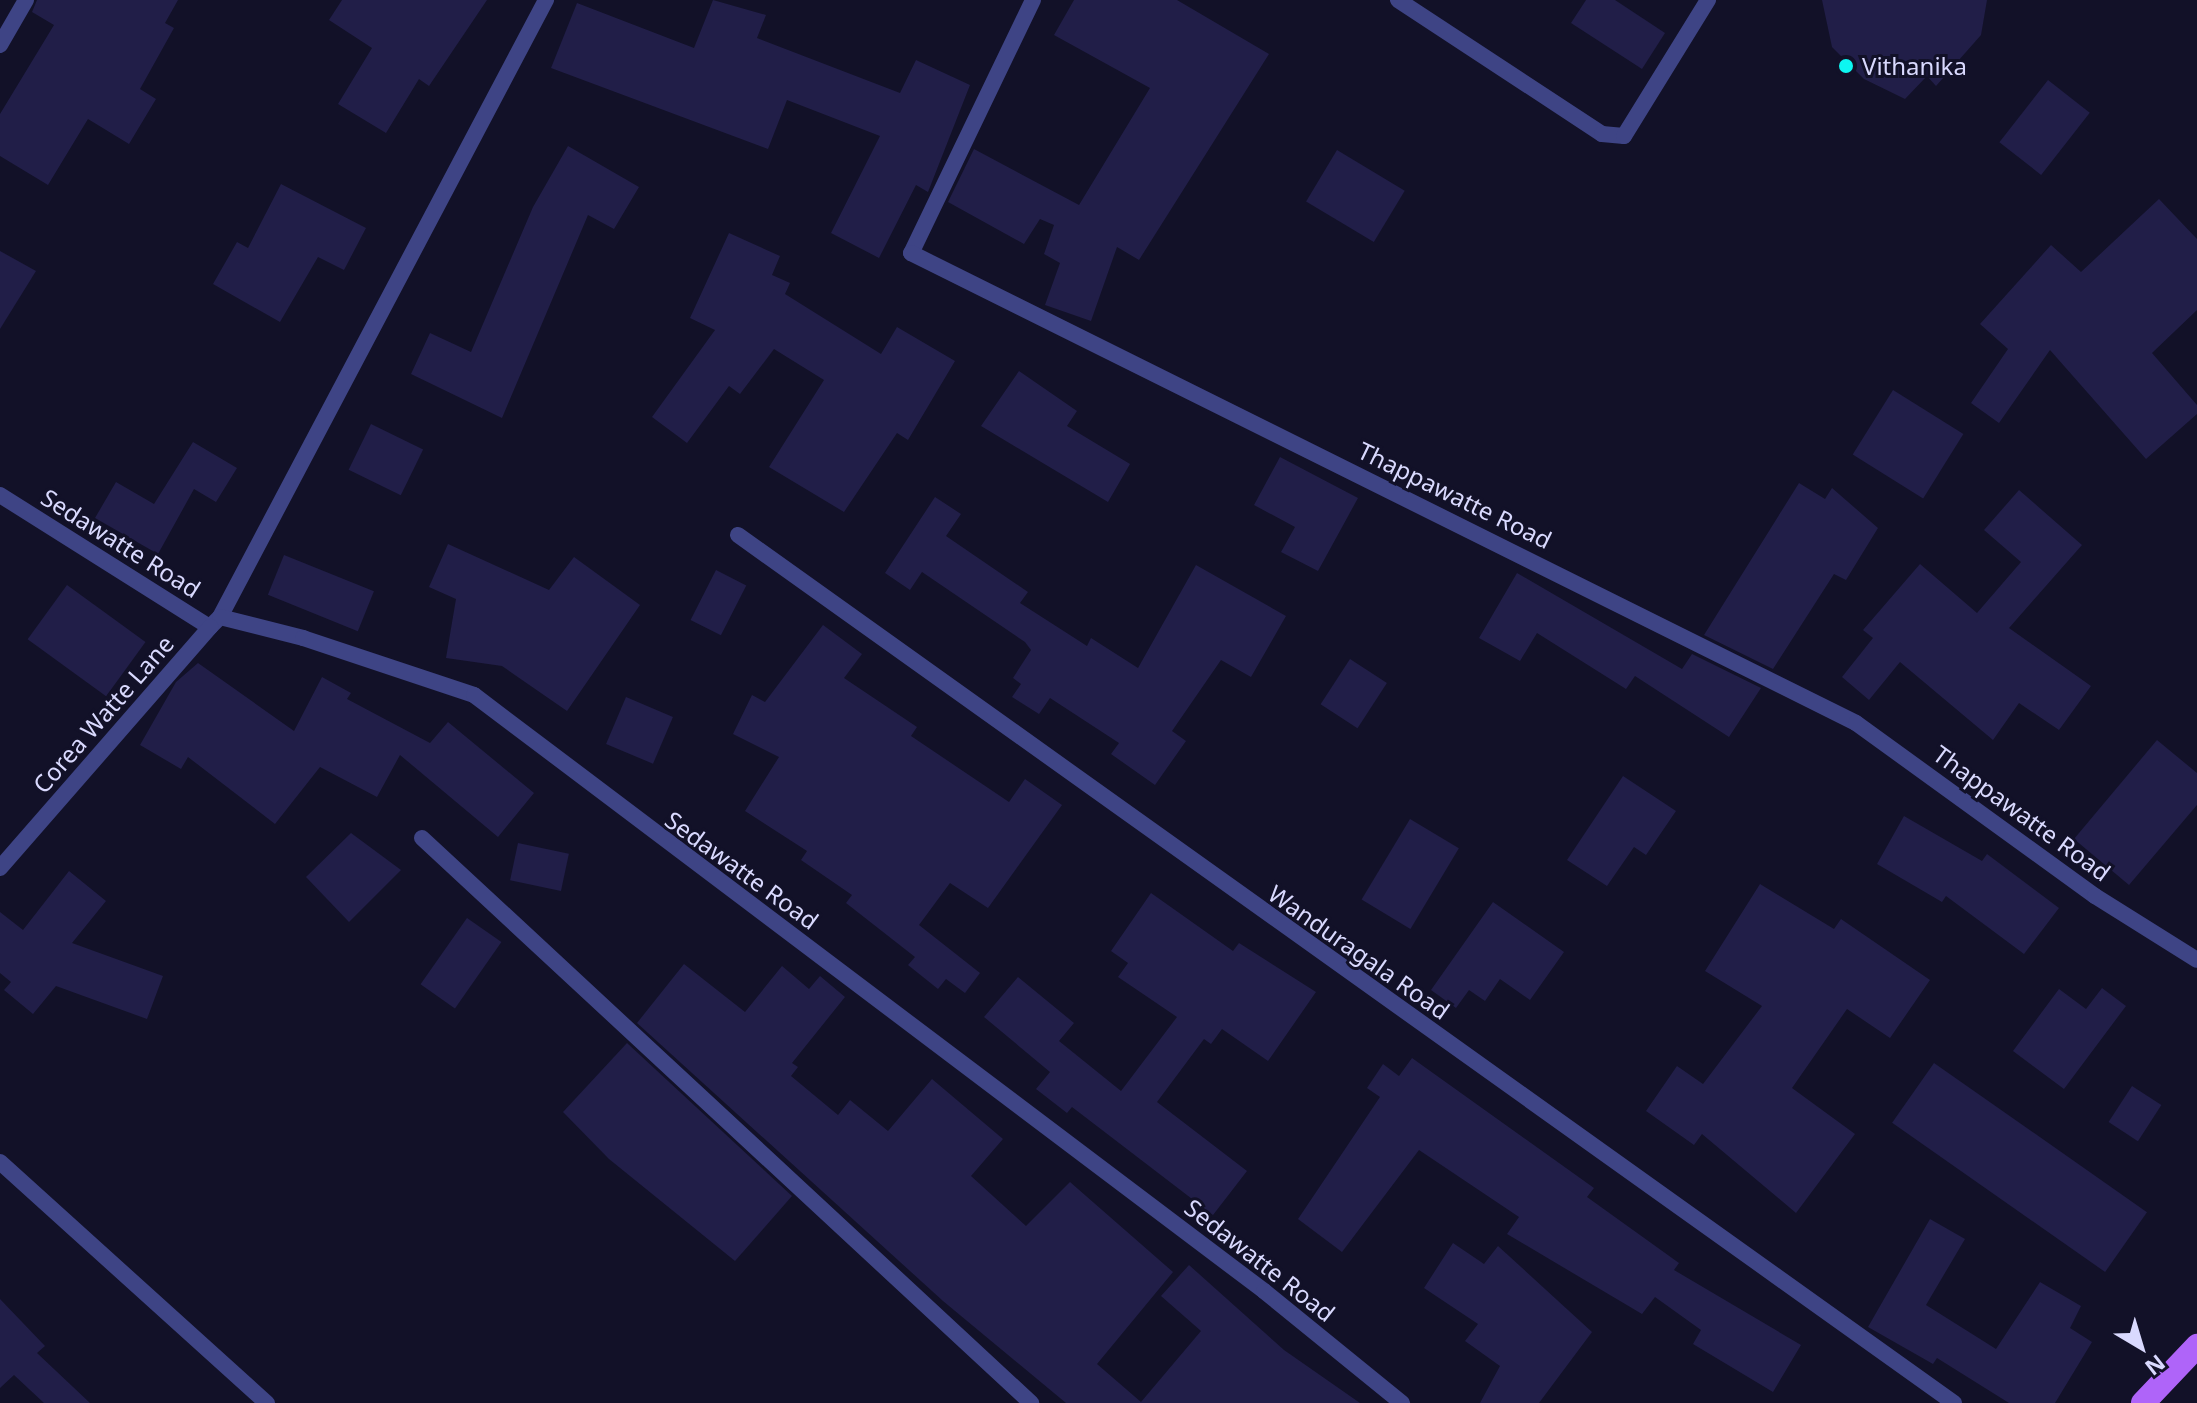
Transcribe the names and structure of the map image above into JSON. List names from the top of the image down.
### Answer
{
  "streets": {
    "street": [
      "Thappawatte Road",
      "Sedawatte Road",
      "Corea Watte Lane",
      "Wanduragala Road"
    ]
  },
  "crossings": [
    ["Sedawatte Road", "Corea Watte Lane"]
  ],
  "places": ["Vithanika"],
  "north": "bottom right"
}
